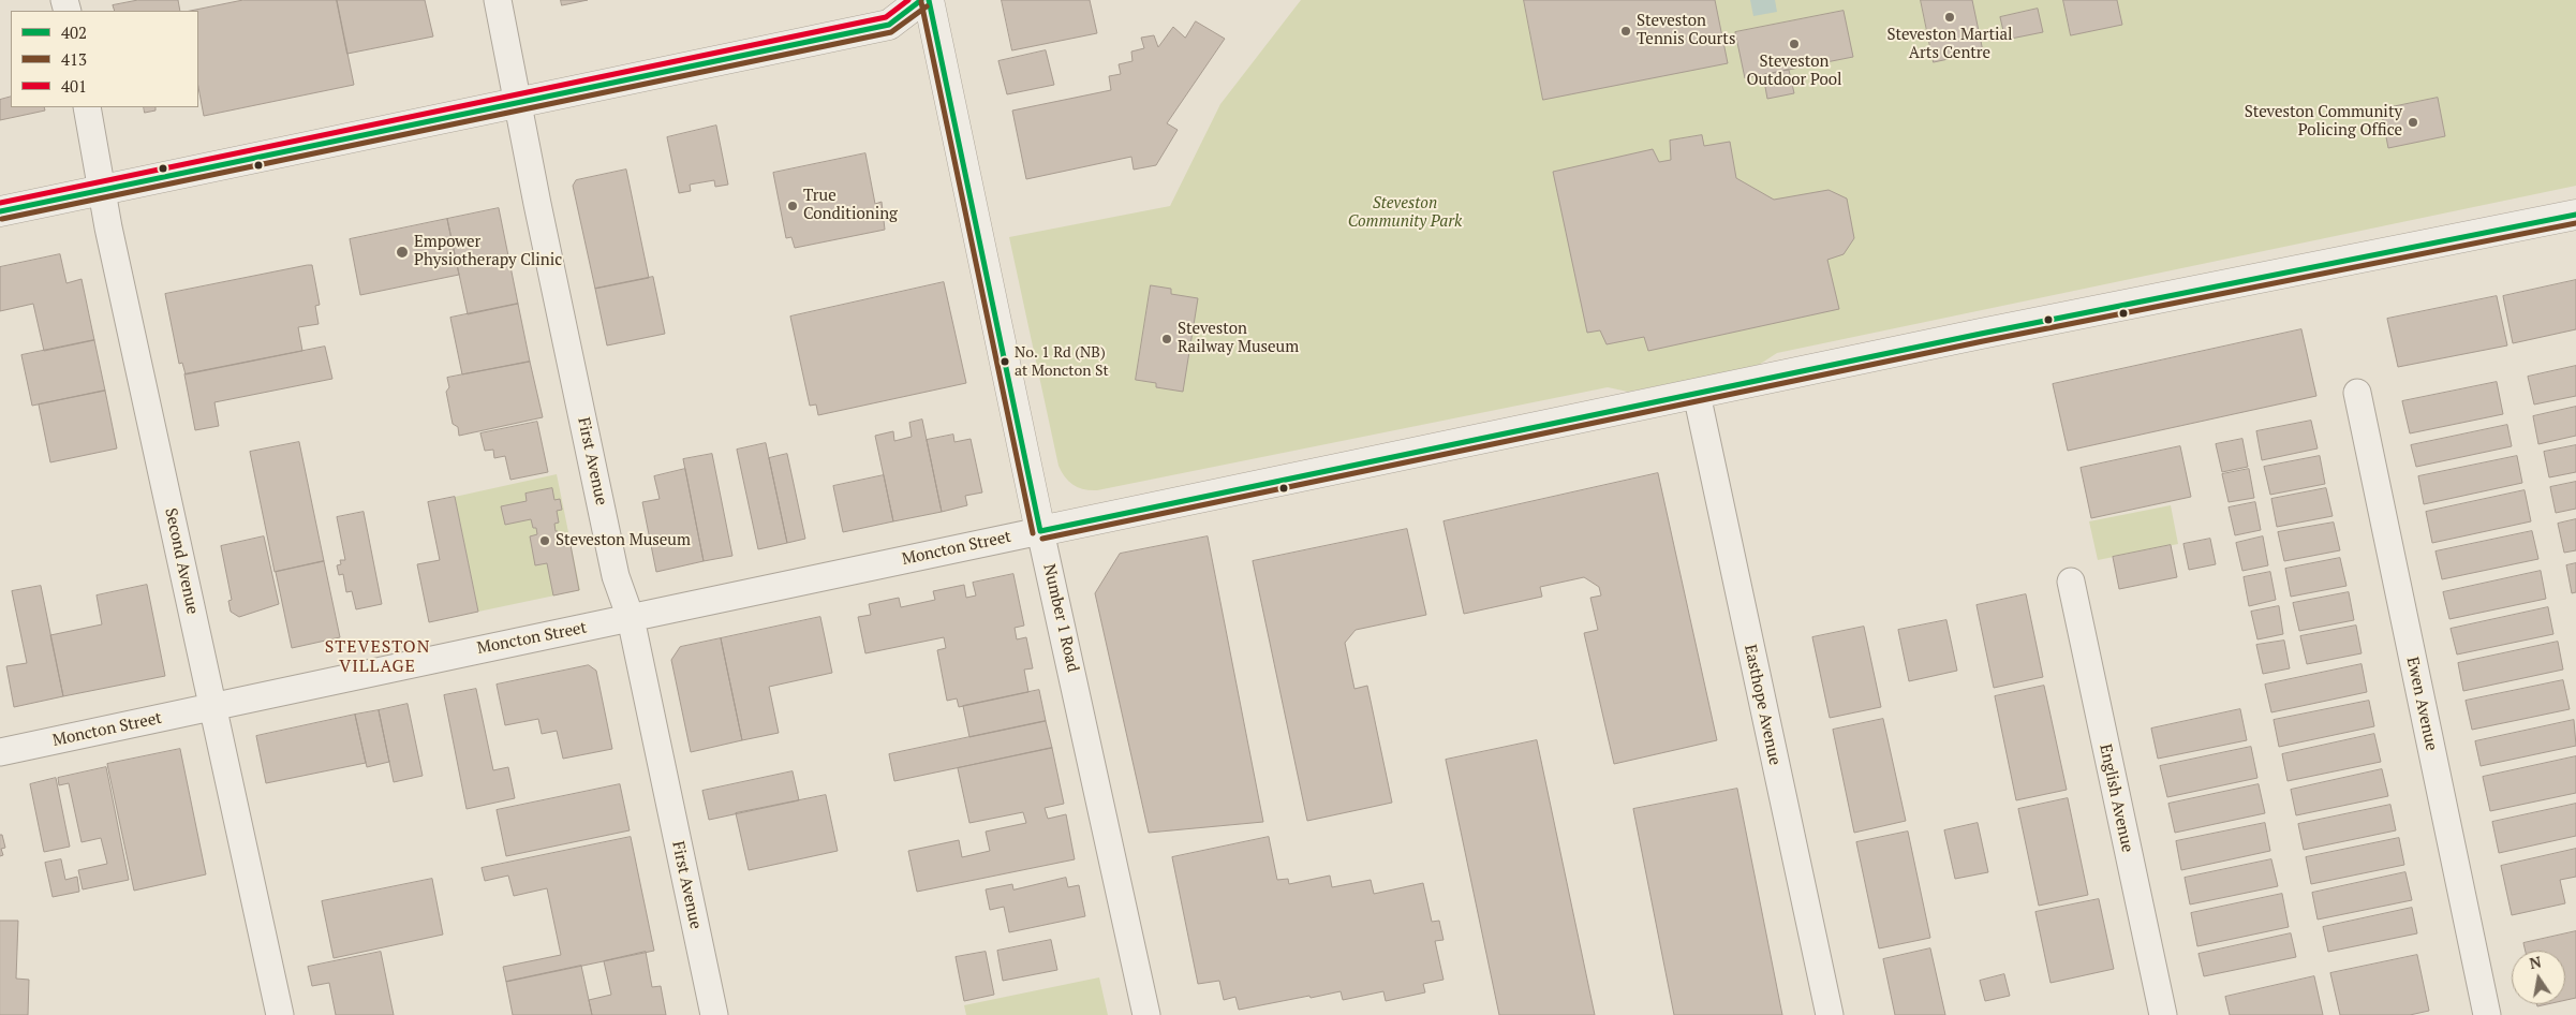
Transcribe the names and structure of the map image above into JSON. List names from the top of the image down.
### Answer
{
  "streets": {
    "street": [
      "First Avenue",
      "Moncton Street",
      "Second Avenue",
      "Number 1 Road",
      "Ewen Avenue",
      "Easthope Avenue",
      "English Avenue"
    ]
  },
  "crossings": [
    ["First Avenue", "Moncton Street"],
    ["Moncton Street", "Second Avenue"],
    ["Moncton Street", "Number 1 Road"],
    ["Moncton Street", "Easthope Avenue"]
  ],
  "districts": ["STEVESTON VILLAGE"],
  "parks": ["Steveston Community Park"],
  "places": [
    "Steveston Martial Arts Centre",
    "Steveston Tennis Courts",
    "Steveston Outdoor Pool",
    "Steveston Community Policing Office",
    "True Conditioning",
    "Empower Physiotherapy Clinic",
    "Steveston Railway Museum",
    "No. 1 Rd (NB) at Moncton St",
    "Steveston Museum"
  ],
  "lines": ["transit line 402", "transit line 401", "transit line 413"],
  "legend": ["402", "413", "401"],
  "north": "top"
}
